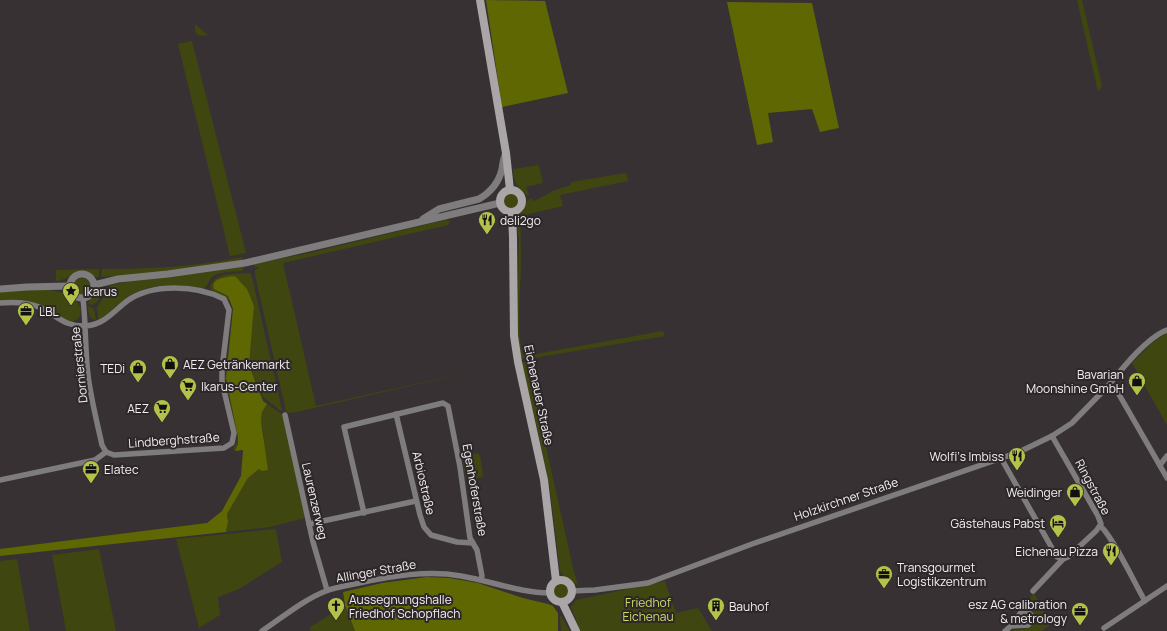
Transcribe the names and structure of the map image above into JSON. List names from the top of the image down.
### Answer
{
  "streets": {
    "main road": ["Eichenauer Straße"],
    "street": [
      "Dornierstraße",
      "Lindberghstraße",
      "Arbiostraße",
      "Ringstraße",
      "Egenhoferstraße",
      "Holzkirchner Straße",
      "Laurenzerweg",
      "Allinger Straße"
    ]
  },
  "crossings": [
    ["Dornierstraße", "Lindberghstraße"],
    ["Eichenauer Straße", "Holzkirchner Straße"],
    ["Eichenauer Straße", "Allinger Straße"],
    ["Arbiostraße", "Egenhoferstraße"],
    ["Ringstraße", "Holzkirchner Straße"],
    ["Egenhoferstraße", "Allinger Straße"],
    ["Holzkirchner Straße", "Allinger Straße"],
    ["Laurenzerweg", "Allinger Straße"]
  ],
  "parks": ["Friedhof Eichenau"],
  "places": {
    "restaurant": ["deli2go", "Wolfi‘s Imbiss", "Eichenau Pizza"],
    "place": ["Ikarus"],
    "office": [
      "LBL",
      "Elatec",
      "Transgourmet Logistikzentrum",
      "esz AG calibration & metrology"
    ],
    "shop": [
      "AEZ Getränkemarkt",
      "TEDi",
      "Bavarian Moonshine GmbH",
      "Weidinger"
    ],
    "supermarket": ["Ikarus-Center", "AEZ"],
    "hotel": ["Gästehaus Pabst"],
    "church": ["Aussegnungshalle Friedhof Schopflach"],
    "building": ["Bauhof"]
  }
}
